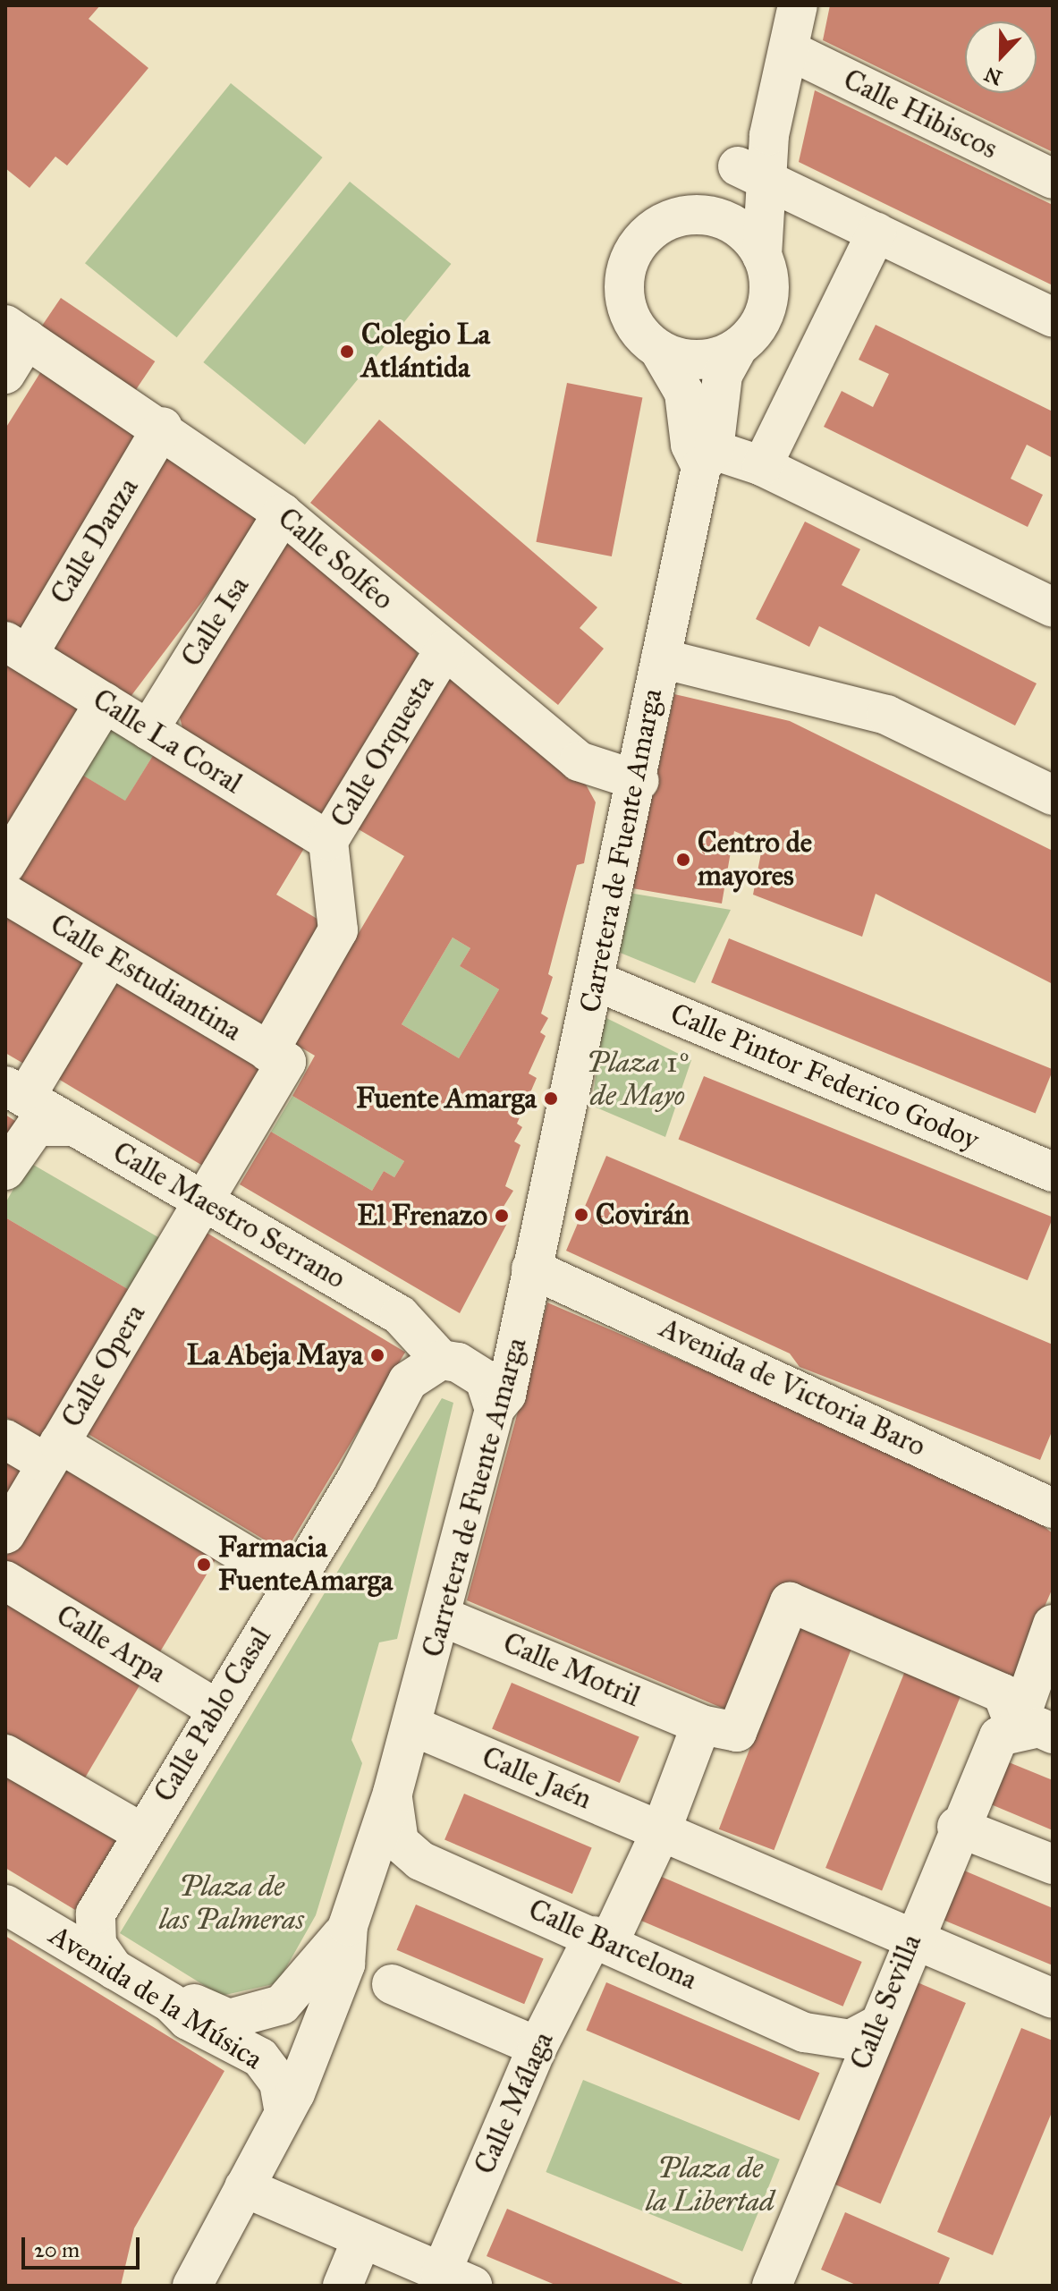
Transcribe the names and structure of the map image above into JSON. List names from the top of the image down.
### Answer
{
  "streets": {
    "street": [
      "Calle Hibiscos",
      "Calle Danza",
      "Calle Solfeo",
      "Calle Isa",
      "Calle La Coral",
      "Calle Orquesta",
      "Carretera de Fuente Amarga",
      "Calle Estudiantina",
      "Calle Pintor Federico Godoy",
      "Calle Maestro Serrano",
      "Calle Opera",
      "Avenida de Victoria Baro",
      "Calle Arpa",
      "Calle Motril",
      "Calle Pablo Casal",
      "Calle Jaén",
      "Calle Barcelona",
      "Avenida de la Música",
      "Calle Sevilla",
      "Calle Málaga"
    ]
  },
  "crossings": [
    ["Calle Danza", "Calle Solfeo"],
    ["Calle Danza", "Calle La Coral"],
    ["Calle Solfeo", "Calle Isa"],
    ["Calle Solfeo", "Calle Orquesta"],
    ["Calle Solfeo", "Carretera de Fuente Amarga"],
    ["Calle Isa", "Calle La Coral"],
    ["Calle La Coral", "Calle Orquesta"],
    ["Calle Orquesta", "Calle Estudiantina"],
    ["Calle Orquesta", "Calle Maestro Serrano"],
    ["Calle Orquesta", "Calle Opera"],
    ["Carretera de Fuente Amarga", "Calle Pintor Federico Godoy"],
    ["Carretera de Fuente Amarga", "Avenida de Victoria Baro"],
    ["Carretera de Fuente Amarga", "Calle Motril"],
    ["Carretera de Fuente Amarga", "Calle Pablo Casal"],
    ["Carretera de Fuente Amarga", "Calle Jaén"],
    ["Carretera de Fuente Amarga", "Calle Barcelona"],
    ["Carretera de Fuente Amarga", "Avenida de la Música"],
    ["Calle Maestro Serrano", "Calle Opera"],
    ["Calle Maestro Serrano", "Calle Pablo Casal"],
    ["Calle Arpa", "Calle Pablo Casal"],
    ["Calle Motril", "Calle Sevilla"],
    ["Calle Motril", "Calle Málaga"],
    ["Calle Pablo Casal", "Avenida de la Música"],
    ["Calle Jaén", "Calle Sevilla"],
    ["Calle Jaén", "Calle Málaga"],
    ["Calle Barcelona", "Calle Sevilla"],
    ["Calle Barcelona", "Calle Málaga"]
  ],
  "parks": ["Plaza 1º de Mayo", "Plaza de las Palmeras", "Plaza de la Libertad"],
  "places": [
    "Colegio La Atlántida",
    "Centro de mayores",
    "Fuente Amarga",
    "Covirán",
    "El Frenazo",
    "La Abeja Maya",
    "Farmacia FuenteAmarga"
  ],
  "scale_bar": "20 m",
  "north": "bottom"
}
